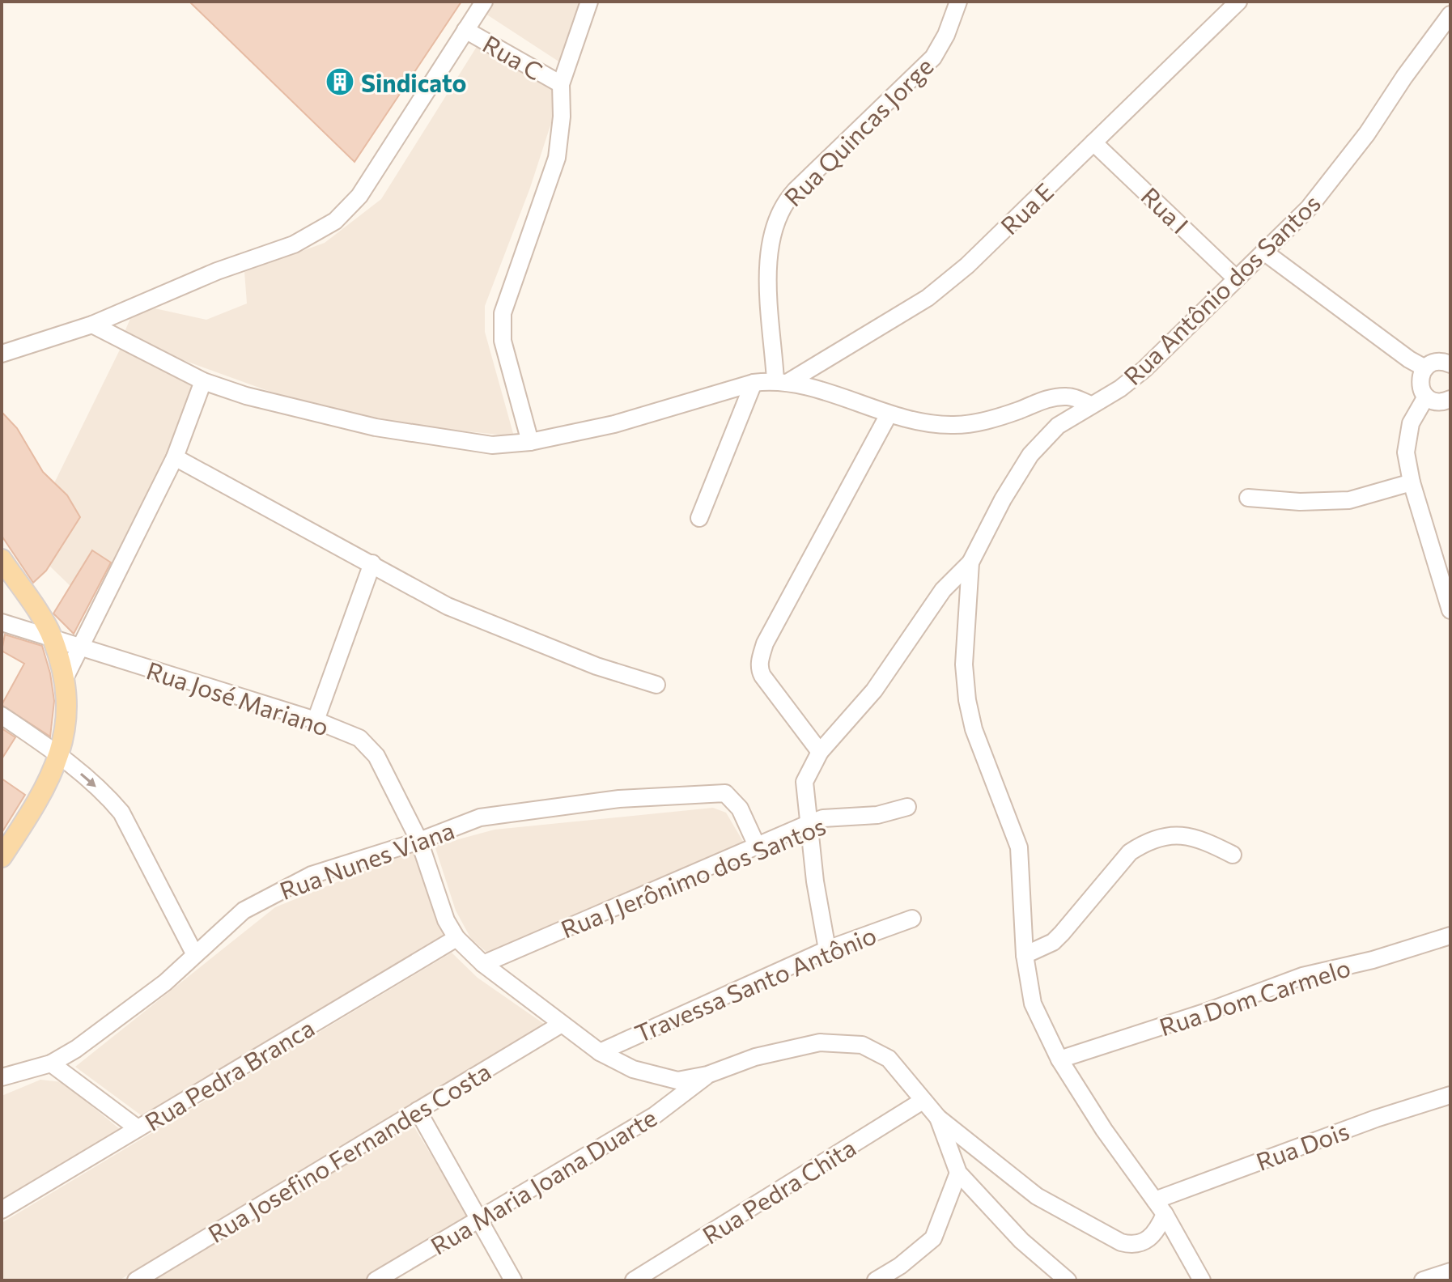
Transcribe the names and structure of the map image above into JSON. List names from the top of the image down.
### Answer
{
  "streets": {
    "street": [
      "Rua C",
      "Rua Quincas Jorge",
      "Rua E",
      "Rua I",
      "Rua Antônio dos Santos",
      "Rua José Mariano",
      "Rua Nunes Viana",
      "Rua J Jerônimo dos Santos",
      "Travessa Santo Antônio",
      "Rua Dom Carmelo",
      "Rua Pedra Branca",
      "Rua Dois",
      "Rua Josefino Fernandes Costa",
      "Rua Maria Joana Duarte",
      "Rua Pedra Chita"
    ]
  },
  "crossings": [
    ["Rua Quincas Jorge", "Rua E"],
    ["Rua E", "Rua I"],
    ["Rua I", "Rua Antônio dos Santos"],
    ["Rua Antônio dos Santos", "Rua Dom Carmelo"],
    ["Rua Antônio dos Santos", "Rua Dois"],
    ["Rua José Mariano", "Rua Nunes Viana"],
    ["Rua Nunes Viana", "Rua J Jerônimo dos Santos"]
  ],
  "places": {
    "building": ["Sindicato"]
  }
}
